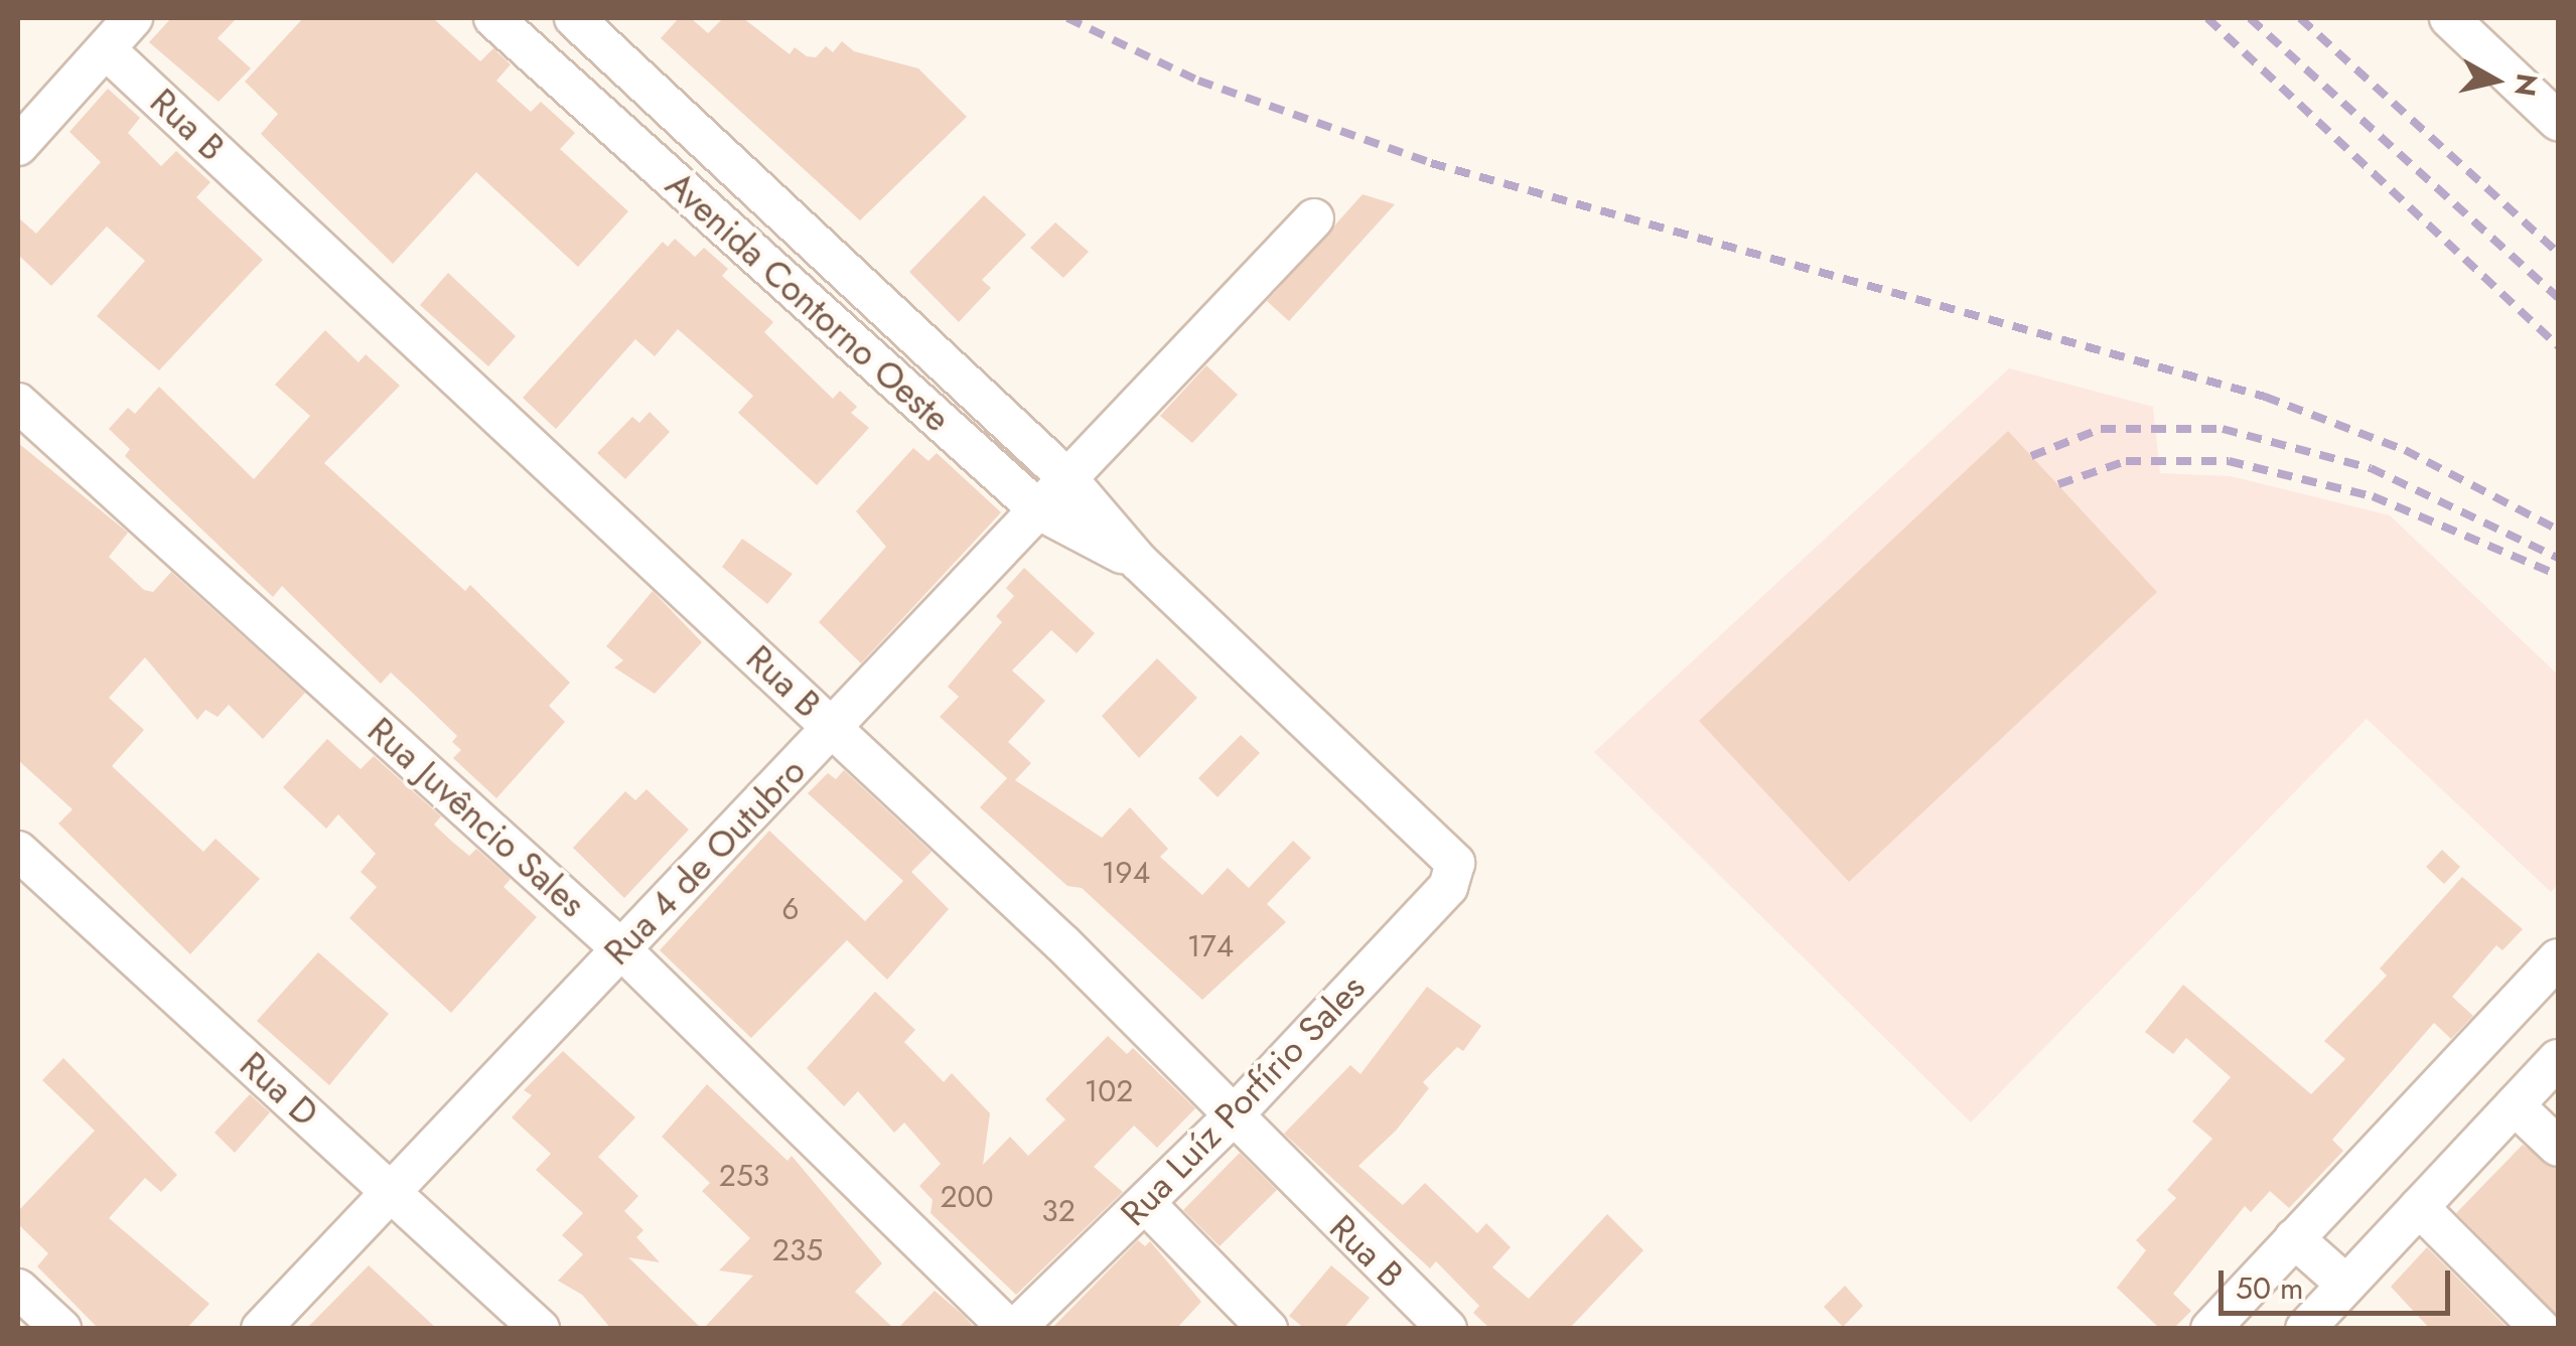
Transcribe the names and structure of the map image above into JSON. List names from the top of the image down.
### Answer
{
  "streets": {
    "street": [
      "Rua B",
      "Avenida Contorno Oeste",
      "Rua Juvêncio Sales",
      "Rua 4 de Outubro",
      "Rua D",
      "Rua Luíz Porfírio Sales"
    ]
  },
  "crossings": [
    ["Rua B", "Rua 4 de Outubro"],
    ["Rua B", "Rua Luíz Porfírio Sales"],
    ["Avenida Contorno Oeste", "Rua 4 de Outubro"],
    ["Avenida Contorno Oeste", "Rua Luíz Porfírio Sales"],
    ["Rua Juvêncio Sales", "Rua 4 de Outubro"],
    ["Rua Juvêncio Sales", "Rua Luíz Porfírio Sales"],
    ["Rua 4 de Outubro", "Rua D"]
  ],
  "house_numbers": [
    "194",
    "6",
    "174",
    "102",
    "253",
    "200",
    "32",
    "235"
  ],
  "scale_bar": "50 m",
  "north": "right"
}
